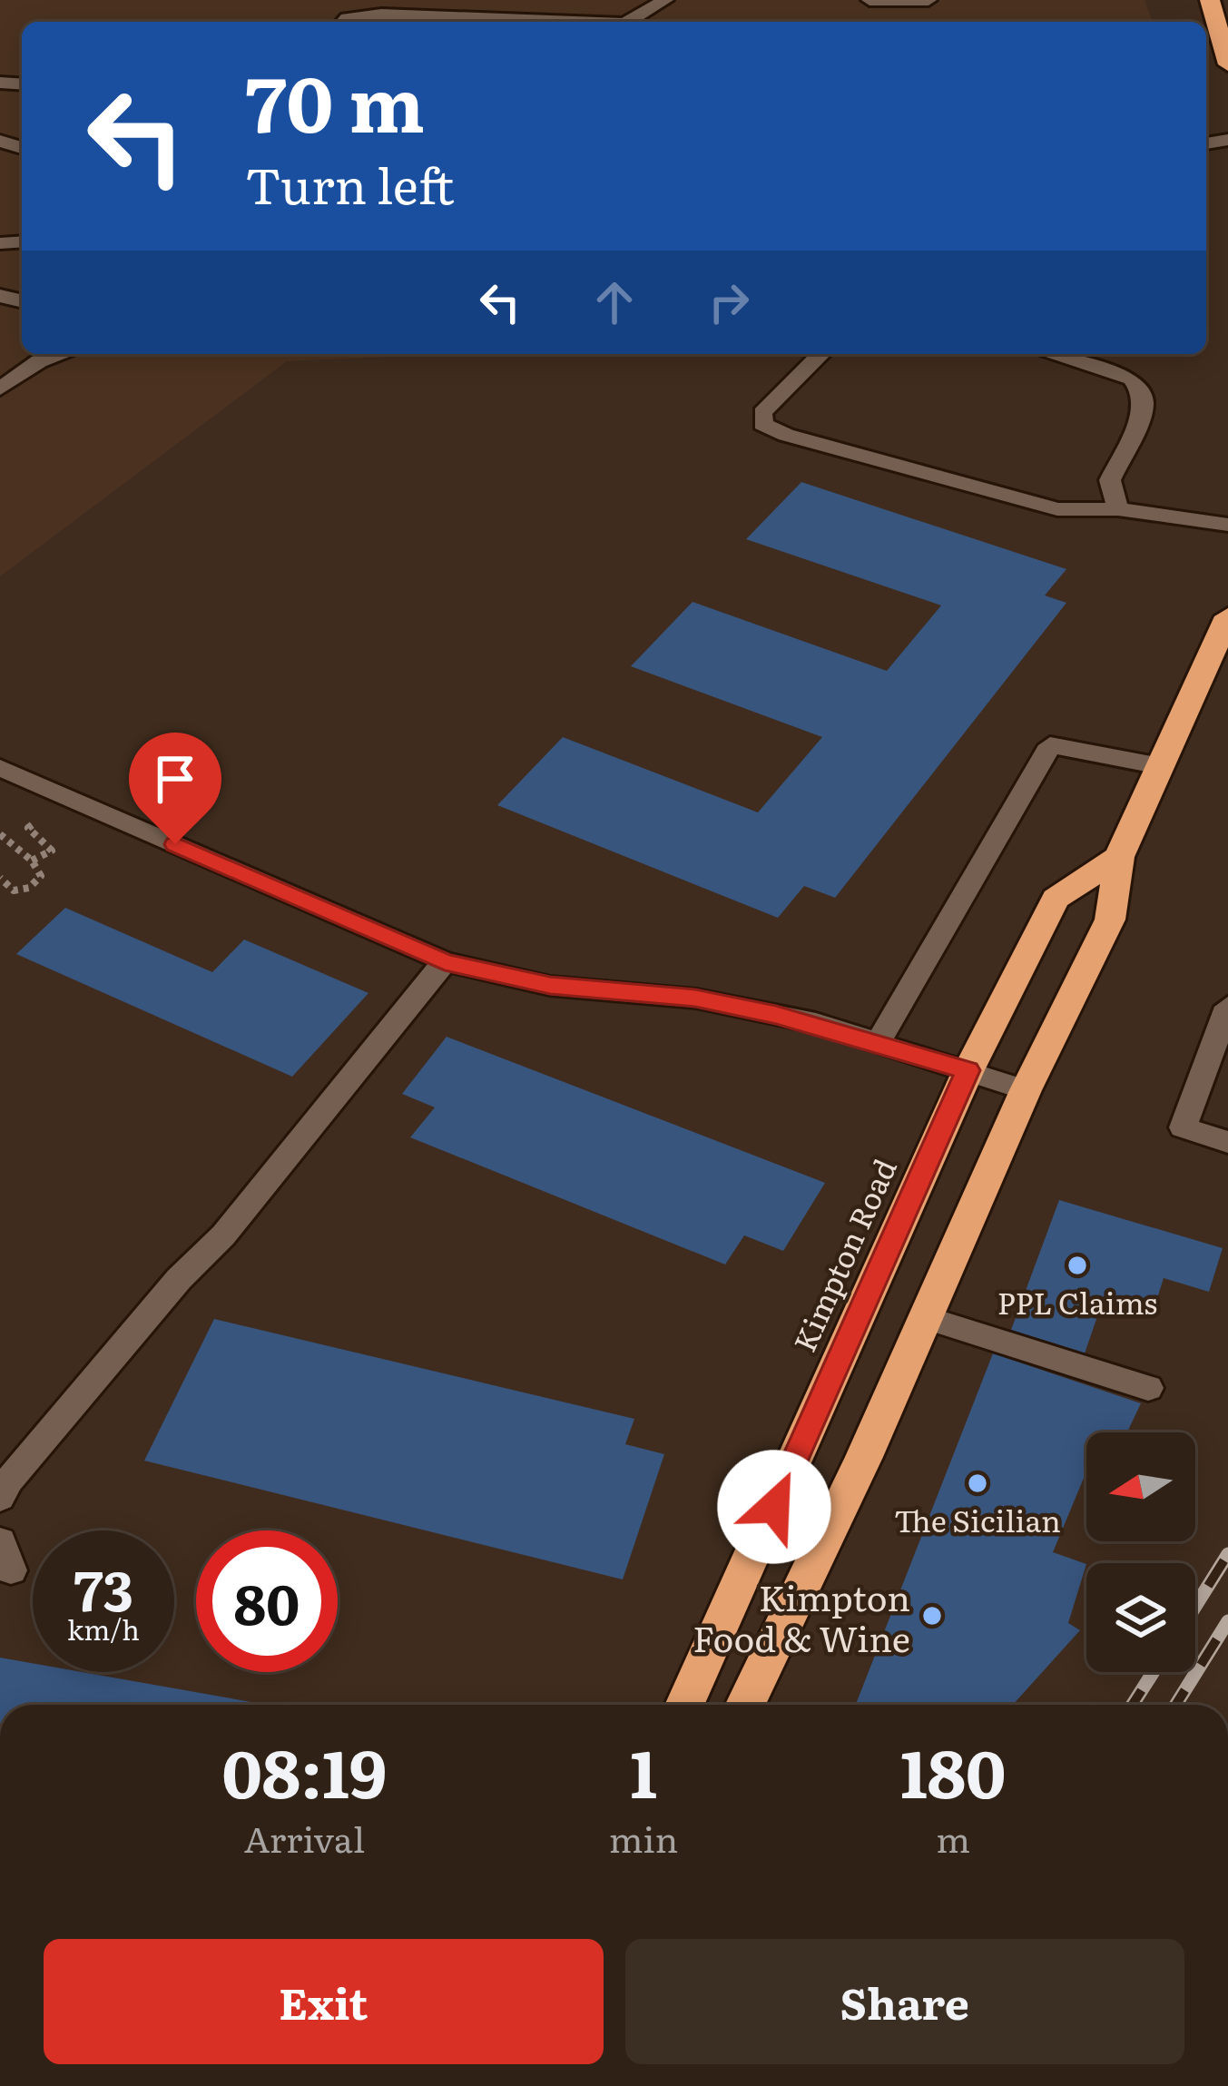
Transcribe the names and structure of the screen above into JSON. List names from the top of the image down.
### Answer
{
  "streets": {
    "highway": ["Kimpton Road"]
  },
  "places": ["PPL Claims", "The Sicilian", "Kimpton Food & Wine"],
  "north": "left",
  "page": {
    "turn": ["70 m", "Turn left"],
    "speed": "73 km/h",
    "limit": "80",
    "eta": [
      "08:19",
      "Arrival",
      "1",
      "min",
      "180",
      "m"
    ],
    "buttons": ["Exit", "Share"]
  }
}
